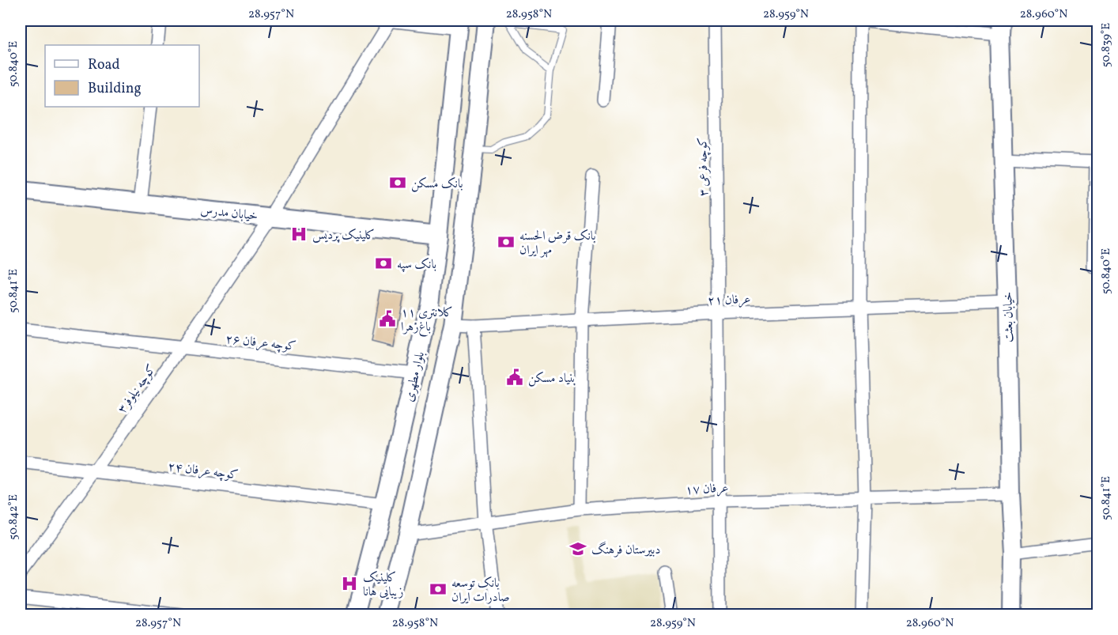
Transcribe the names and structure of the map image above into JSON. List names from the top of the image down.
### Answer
{
  "streets": {
    "main road": ["خیابان مدرس", "خیابان بعثت", "بلوار مطهری"],
    "street": [
      "کوچه فرعی ۳",
      "عرفان ۲۱",
      "کوچه عرفان ۲۶",
      "کوچه نیلوفر۳",
      "کوچه عرفان ۲۴",
      "عرفان ۱۷"
    ]
  },
  "crossings": [
    ["کوچه فرعی ۳", "عرفان ۲۱"],
    ["کوچه فرعی ۳", "عرفان ۱۷"],
    ["خیابان مدرس", "بلوار مطهری"],
    ["خیابان مدرس", "کوچه نیلوفر۳"],
    ["عرفان ۲۱", "خیابان بعثت"],
    ["عرفان ۲۱", "بلوار مطهری"],
    ["خیابان بعثت", "عرفان ۱۷"],
    ["کوچه عرفان ۲۶", "بلوار مطهری"],
    ["کوچه عرفان ۲۶", "کوچه نیلوفر۳"],
    ["بلوار مطهری", "کوچه عرفان ۲۴"],
    ["بلوار مطهری", "عرفان ۱۷"],
    ["کوچه نیلوفر۳", "کوچه عرفان ۲۴"]
  ],
  "places": {
    "bank": [
      "بانک مسکن",
      "بانک قرض الحسنه مهر ایران",
      "بانک سپه",
      "بانک توسعه صادرات ایران"
    ],
    "hospital": ["کلینیک پردیس", "کلینیک زیبایی هانا"],
    "public building": ["کلانتری ۱۱ باغ‌زهرا", "بنیاد مسکن"],
    "school or university": ["دبیرستان فرهنگ"]
  },
  "legend": ["Road", "Building"],
  "coordinates": [
    "28.957°N",
    "28.958°N",
    "28.959°N",
    "28.960°N",
    "50.839°E",
    "50.840°E",
    "50.841°E",
    "50.842°E"
  ]
}
